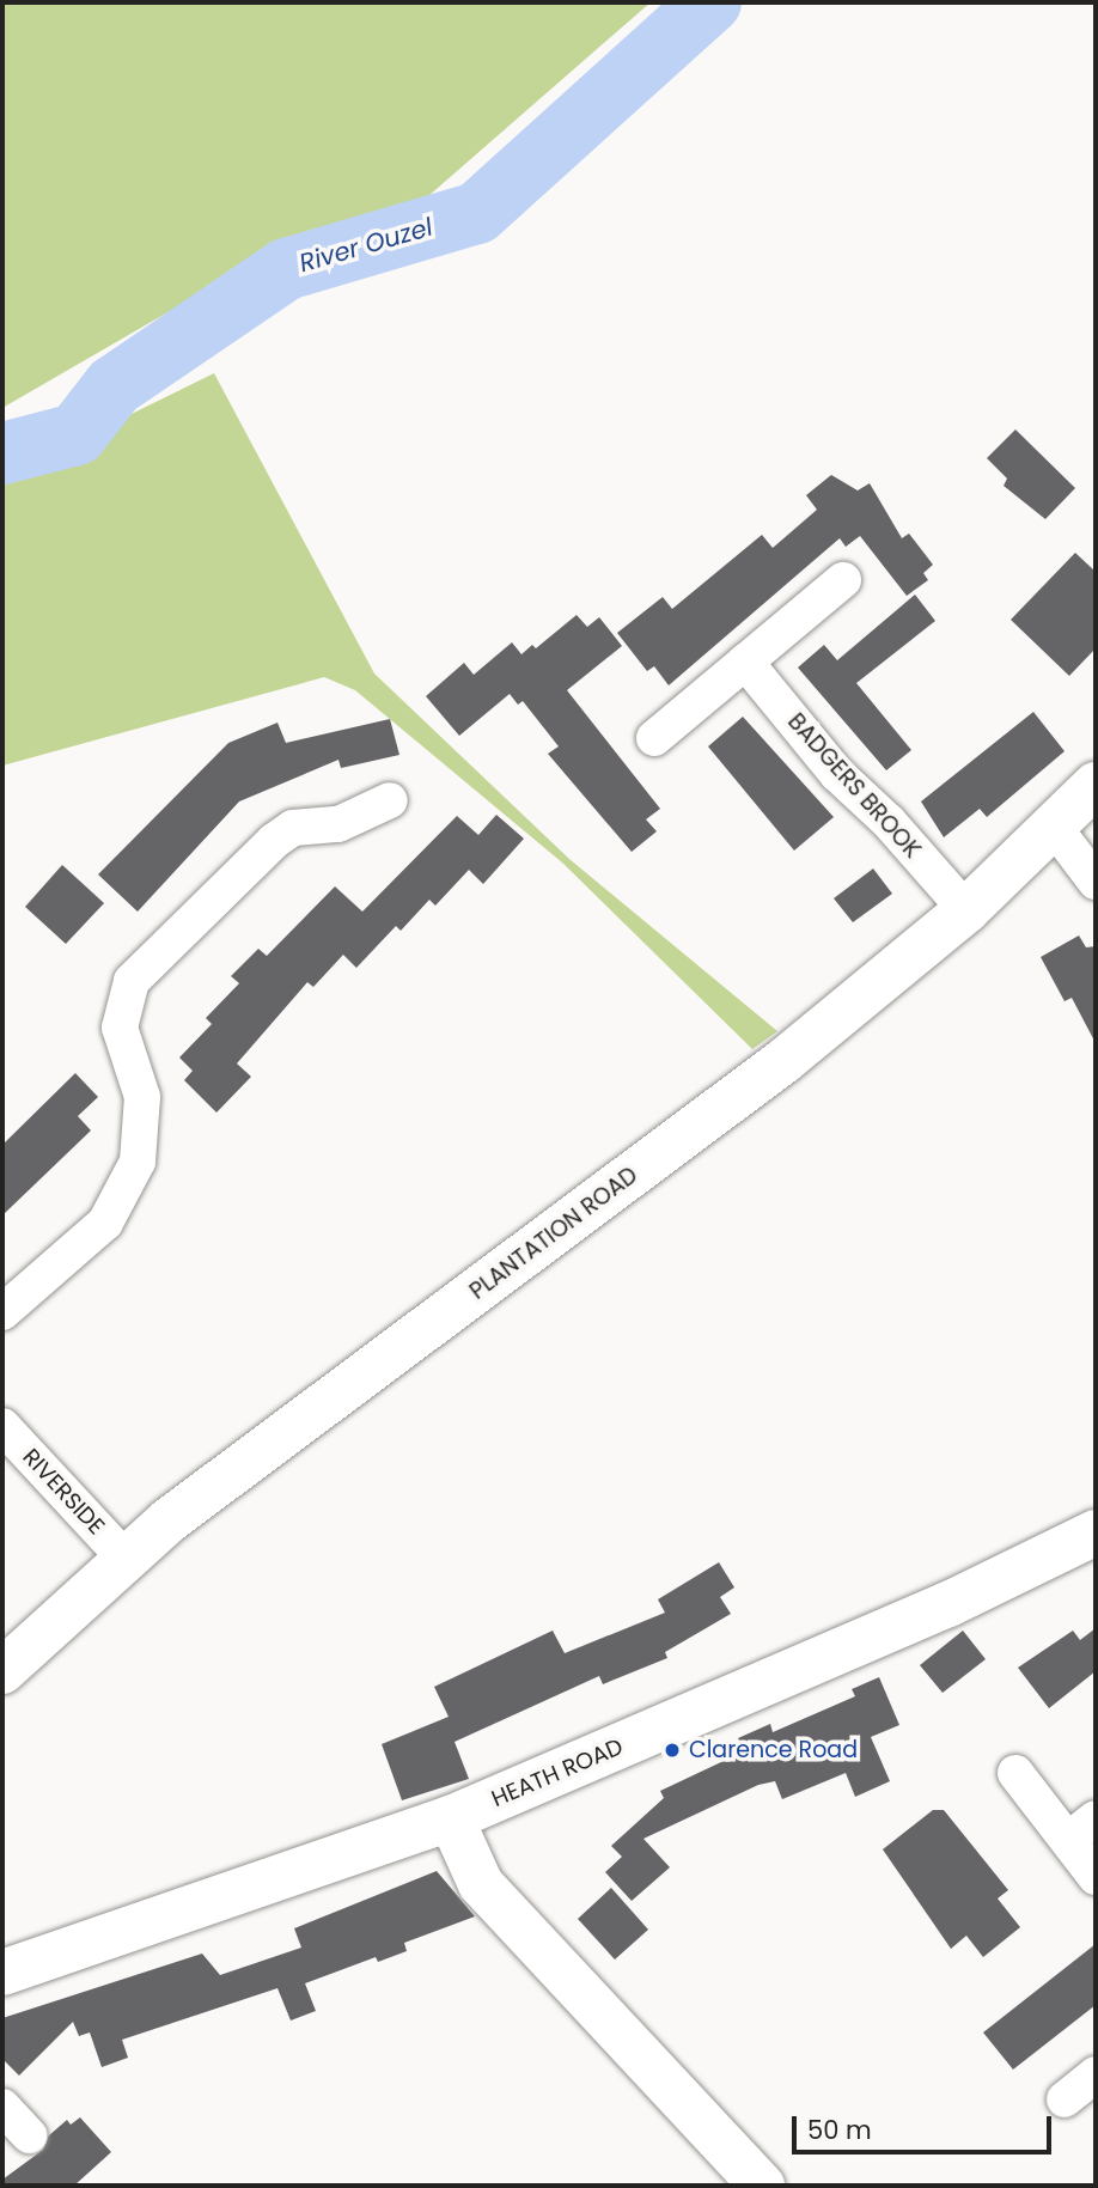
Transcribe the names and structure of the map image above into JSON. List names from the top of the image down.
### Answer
{
  "streets": {
    "street": [
      "BADGERS BROOK",
      "PLANTATION ROAD",
      "RIVERSIDE",
      "HEATH ROAD"
    ]
  },
  "crossings": [
    ["BADGERS BROOK", "PLANTATION ROAD"],
    ["PLANTATION ROAD", "RIVERSIDE"]
  ],
  "water": ["River Ouzel"],
  "places": ["Clarence Road"],
  "scale_bar": "50 m"
}
